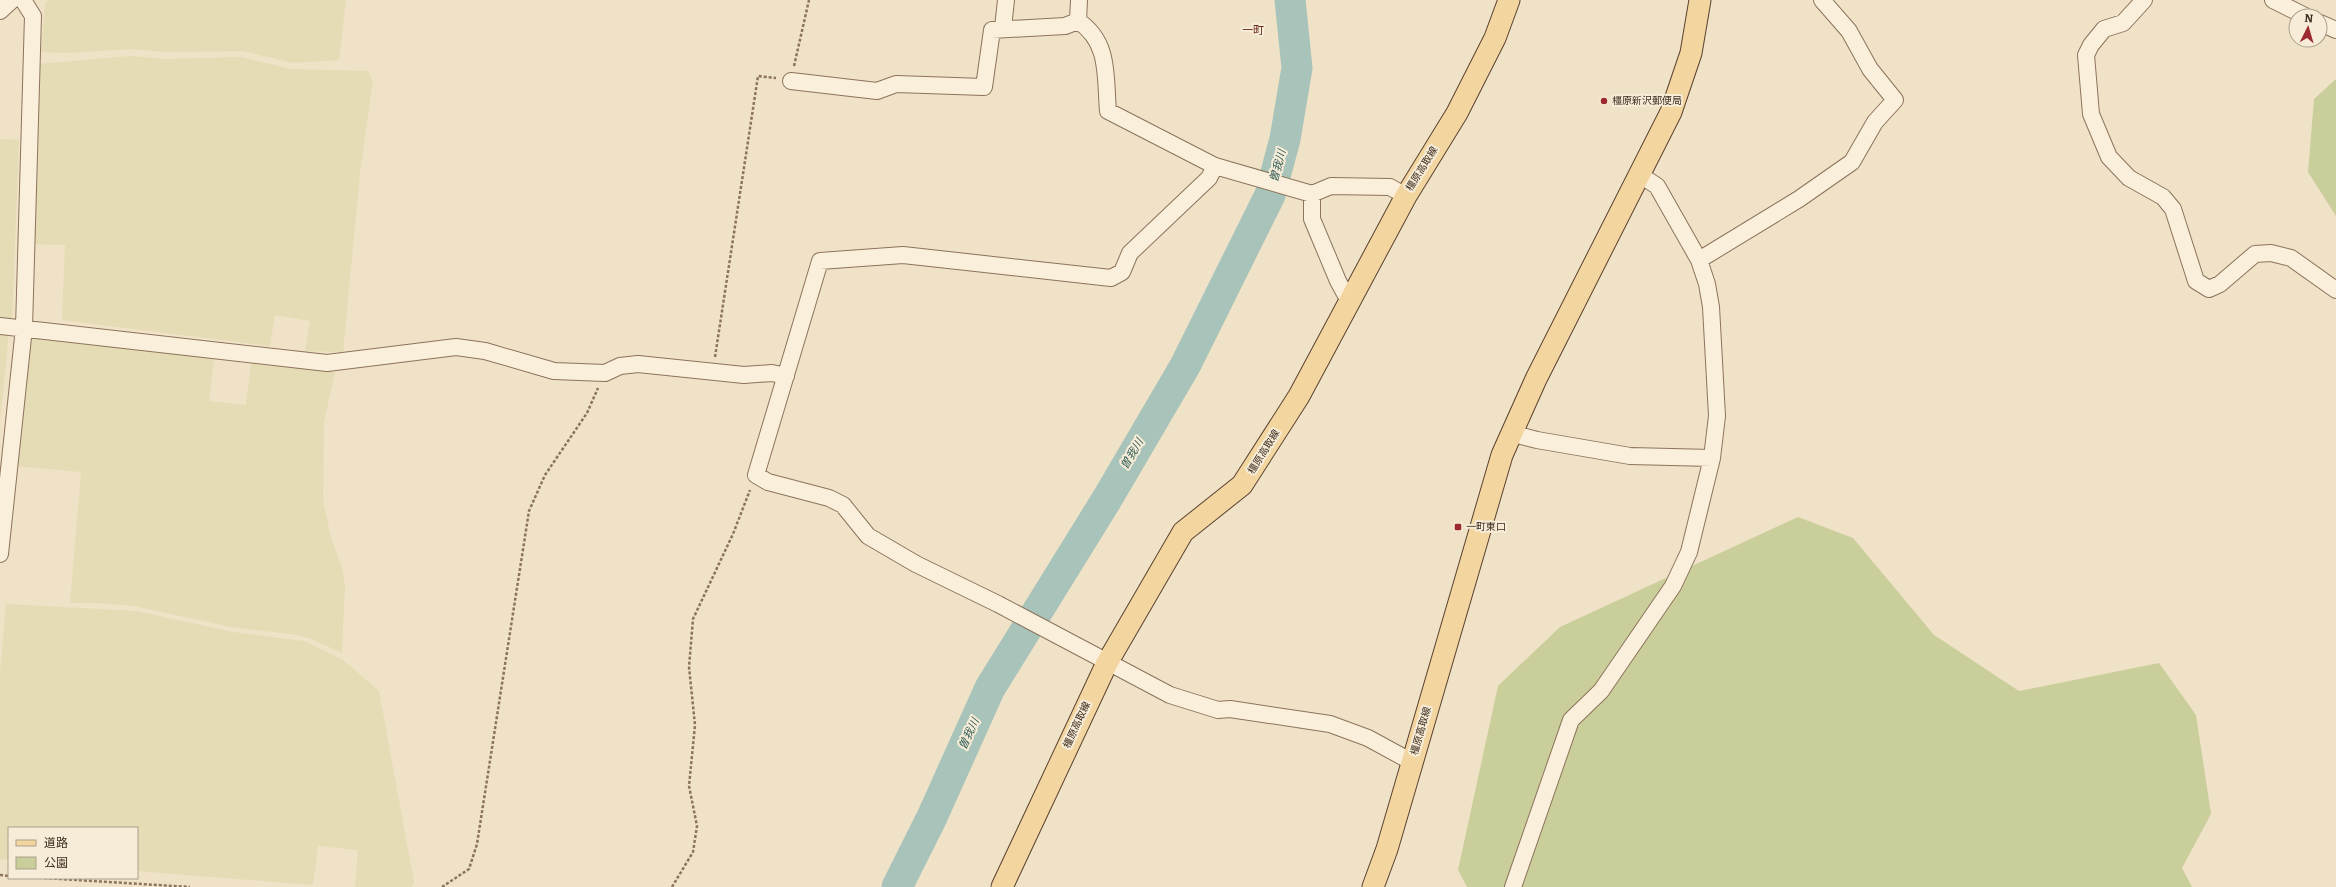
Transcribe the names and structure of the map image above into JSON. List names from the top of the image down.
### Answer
{
  "streets": {
    "main road": ["橿原高取線"]
  },
  "districts": ["一町"],
  "water": ["曽我川"],
  "places": {
    "other": ["橿原新沢郵便局"],
    "transit": ["一町東口"]
  },
  "legend": ["道路", "公園"],
  "north": "top"
}
